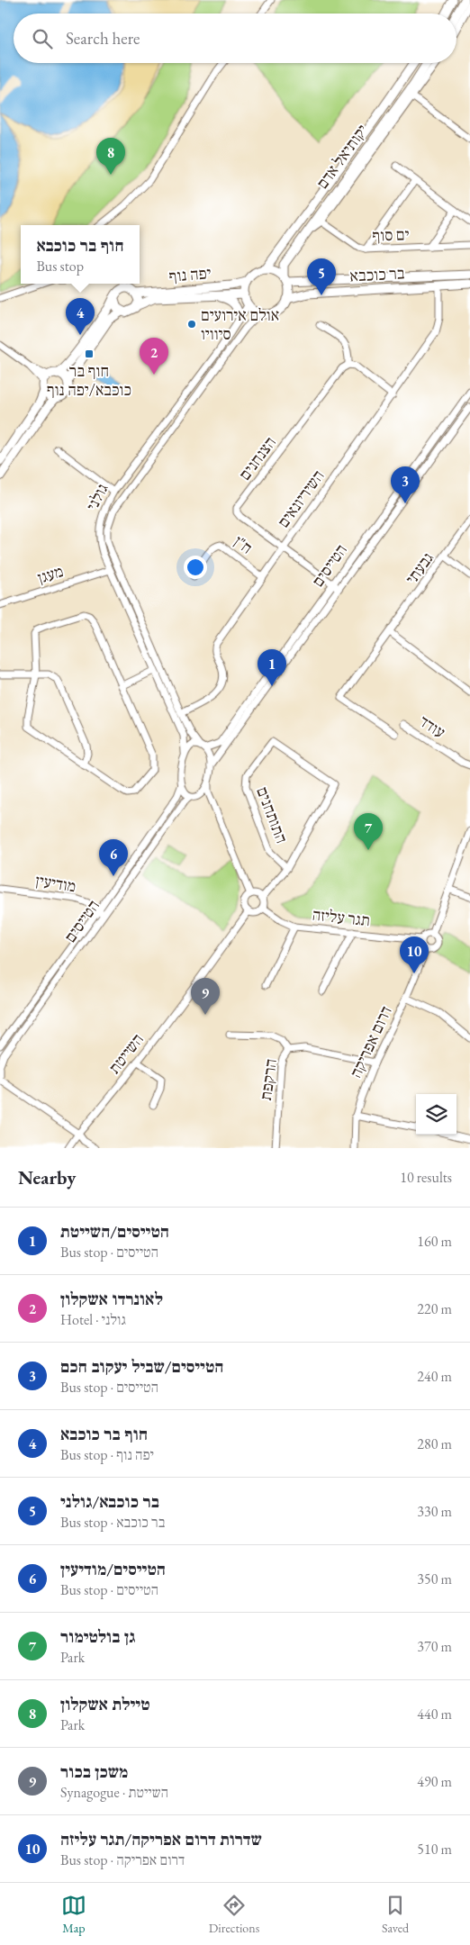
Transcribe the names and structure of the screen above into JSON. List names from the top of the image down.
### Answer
{
  "streets": {
    "main road": ["יקותיאל אדם", "יפה נוף", "בר כוכבא"],
    "street": [
      "ים סוף",
      "הצנחנים",
      "גולני",
      "השיריונאים",
      "ח\"ן",
      "הטייסים",
      "גבעתי",
      "מעגן",
      "עודד",
      "התותחנים",
      "מודיעין",
      "תגר עליזה",
      "דרום אפריקה",
      "השייטת",
      "הרקפת"
    ]
  },
  "crossings": [
    ["יקותיאל אדם", "יפה נוף"],
    ["יקותיאל אדם", "בר כוכבא"],
    ["יקותיאל אדם", "גולני"],
    ["יפה נוף", "בר כוכבא"],
    ["יפה נוף", "גולני"],
    ["בר כוכבא", "גולני"],
    ["בר כוכבא", "השיריונאים"],
    ["הצנחנים", "השיריונאים"],
    ["הצנחנים", "הטייסים"],
    ["גולני", "השיריונאים"],
    ["גולני", "הטייסים"],
    ["גולני", "מעגן"],
    ["השיריונאים", "ח\"ן"],
    ["הטייסים", "מודיעין"],
    ["תגר עליזה", "דרום אפריקה"],
    ["תגר עליזה", "השייטת"],
    ["דרום אפריקה", "הרקפת"]
  ],
  "places": {
    "other": ["אולם אירועים סיוויו"],
    "transit": ["חוף בר כוכבא/יפה נוף"]
  },
  "page": {
    "search": "Search here",
    "pins": [
      "8",
      "5",
      "4",
      "2",
      "3",
      "1",
      "7",
      "6",
      "10",
      "9"
    ],
    "popup": ["חוף בר כוכבא", "Bus stop"],
    "heading": ["Nearby", "10 results"],
    "list": [
      {
        "mark": "1",
        "name": "הטייסים/השייטת",
        "note": "Bus stop · הטייסים",
        "value": "160 m"
      },
      {
        "mark": "2",
        "name": "לאונרדו אשקלון",
        "note": "Hotel · גולני",
        "value": "220 m"
      },
      {
        "mark": "3",
        "name": "הטייסים/שביל יעקוב חכם",
        "note": "Bus stop · הטייסים",
        "value": "240 m"
      },
      {
        "mark": "4",
        "name": "חוף בר כוכבא",
        "note": "Bus stop · יפה נוף",
        "value": "280 m"
      },
      {
        "mark": "5",
        "name": "בר כוכבא/גולני",
        "note": "Bus stop · בר כוכבא",
        "value": "330 m"
      },
      {
        "mark": "6",
        "name": "הטייסים/מודיעין",
        "note": "Bus stop · הטייסים",
        "value": "350 m"
      },
      {
        "mark": "7",
        "name": "גן בולטימור",
        "note": "Park",
        "value": "370 m"
      },
      {
        "mark": "8",
        "name": "טיילת אשקלון",
        "note": "Park",
        "value": "440 m"
      },
      {
        "mark": "9",
        "name": "משכן בכור",
        "note": "Synagogue · השייטת",
        "value": "490 m"
      },
      {
        "mark": "10",
        "name": "שדרות דרום אפריקה/תגר עליזה",
        "note": "Bus stop · דרום אפריקה",
        "value": "510 m"
      }
    ],
    "nav": ["Map", "Directions", "Saved"]
  }
}
